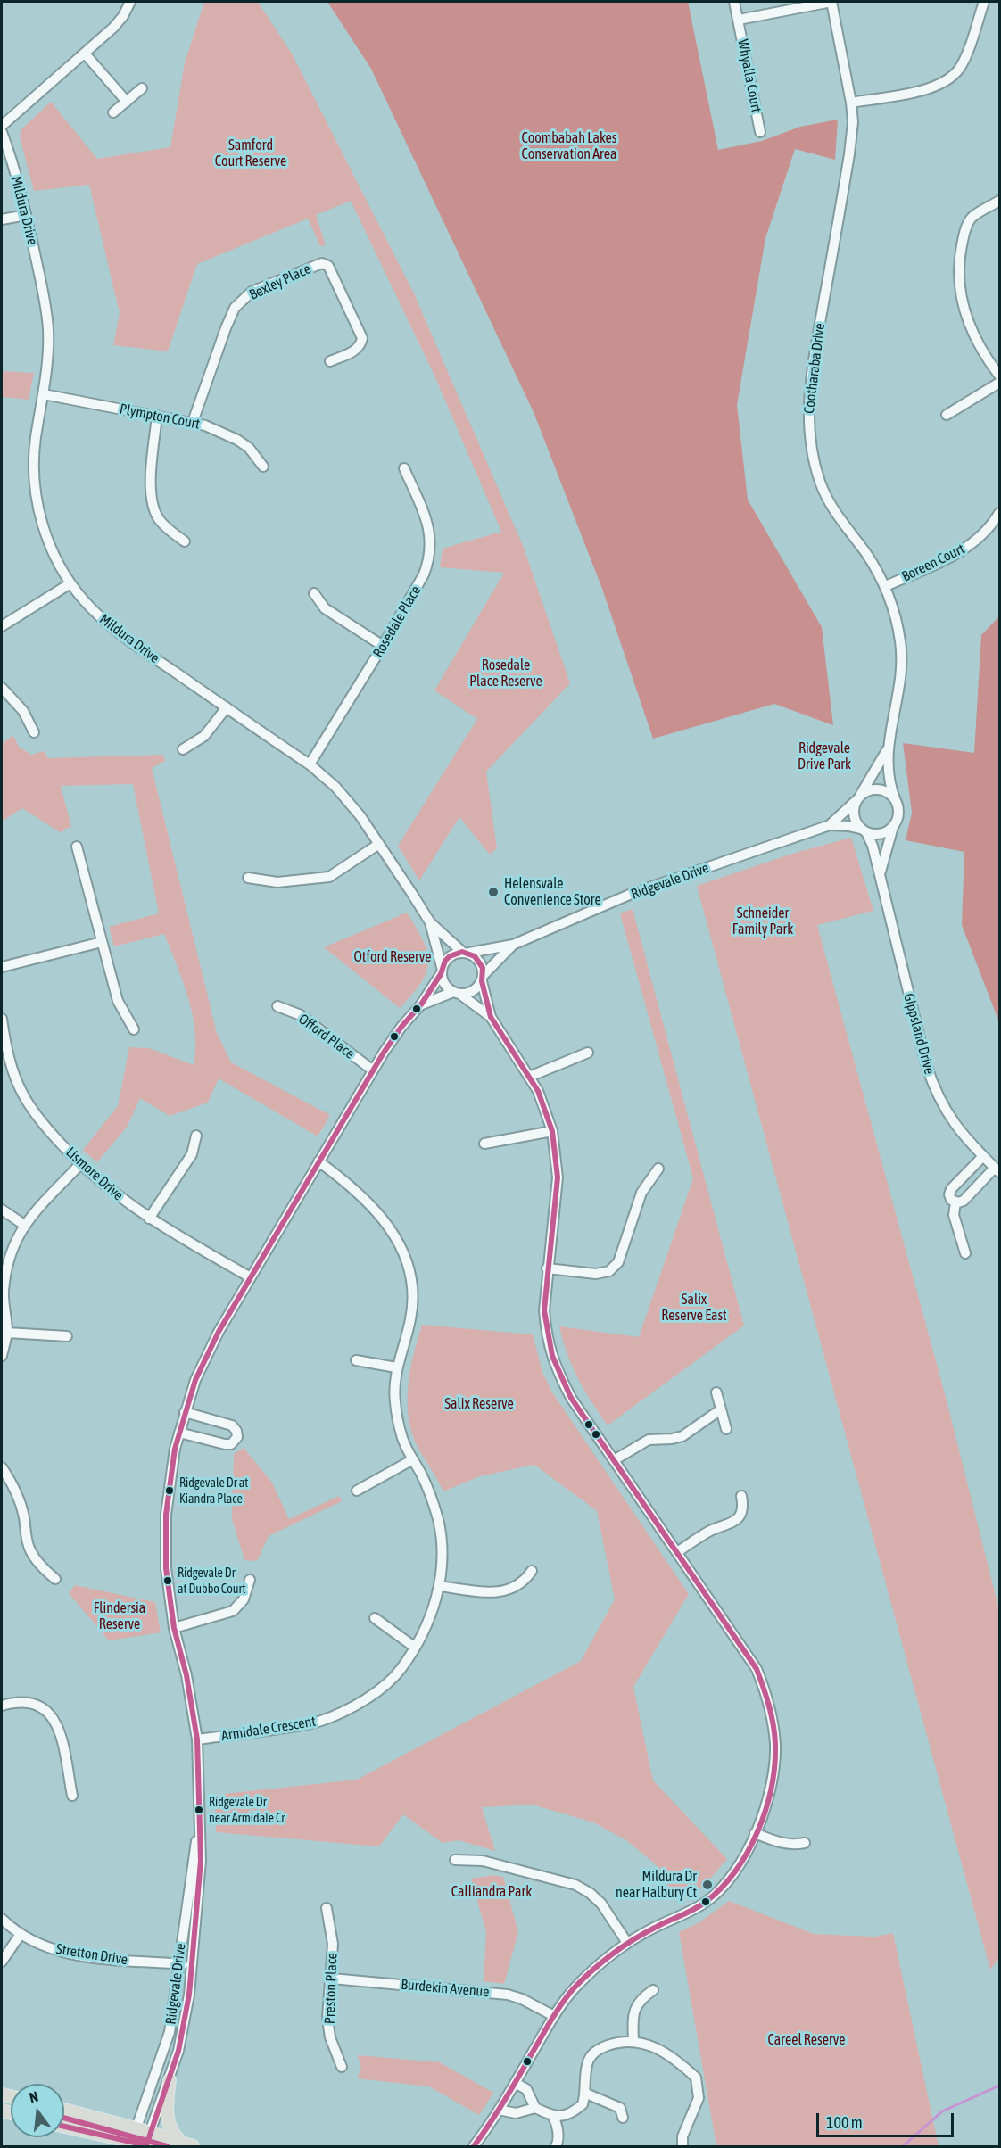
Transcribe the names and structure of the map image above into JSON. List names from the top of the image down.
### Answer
{
  "streets": {
    "street": [
      "Whyalla Court",
      "Mildura Drive",
      "Bexley Place",
      "Cootharaba Drive",
      "Plympton Court",
      "Boreen Court",
      "Rosedale Place",
      "Ridgevale Drive",
      "Gippsland Drive",
      "Offord Place",
      "Lismore Drive",
      "Armidale Crescent",
      "Stretton Drive",
      "Preston Place",
      "Burdekin Avenue"
    ]
  },
  "crossings": [
    ["Whyalla Court", "Cootharaba Drive"],
    ["Mildura Drive", "Plympton Court"],
    ["Mildura Drive", "Rosedale Place"],
    ["Mildura Drive", "Ridgevale Drive"],
    ["Bexley Place", "Plympton Court"],
    ["Cootharaba Drive", "Boreen Court"],
    ["Cootharaba Drive", "Ridgevale Drive"],
    ["Cootharaba Drive", "Gippsland Drive"],
    ["Ridgevale Drive", "Gippsland Drive"],
    ["Ridgevale Drive", "Offord Place"],
    ["Ridgevale Drive", "Lismore Drive"],
    ["Ridgevale Drive", "Armidale Crescent"],
    ["Ridgevale Drive", "Stretton Drive"],
    ["Preston Place", "Burdekin Avenue"]
  ],
  "parks": [
    "Coombabah Lakes Conservation Area",
    "Samford Court Reserve",
    "Rosedale Place Reserve",
    "Ridgevale Drive Park",
    "Schneider Family Park",
    "Otford Reserve",
    "Salix Reserve East",
    "Salix Reserve",
    "Flindersia Reserve",
    "Calliandra Park",
    "Careel Reserve"
  ],
  "places": [
    "Helensvale Convenience Store",
    "Ridgevale Dr at Kiandra Place",
    "Ridgevale Dr at Dubbo Court",
    "Ridgevale Dr near Armidale Cr",
    "Mildura Dr near Halbury Ct"
  ],
  "scale_bar": "100 m",
  "north": "top"
}
